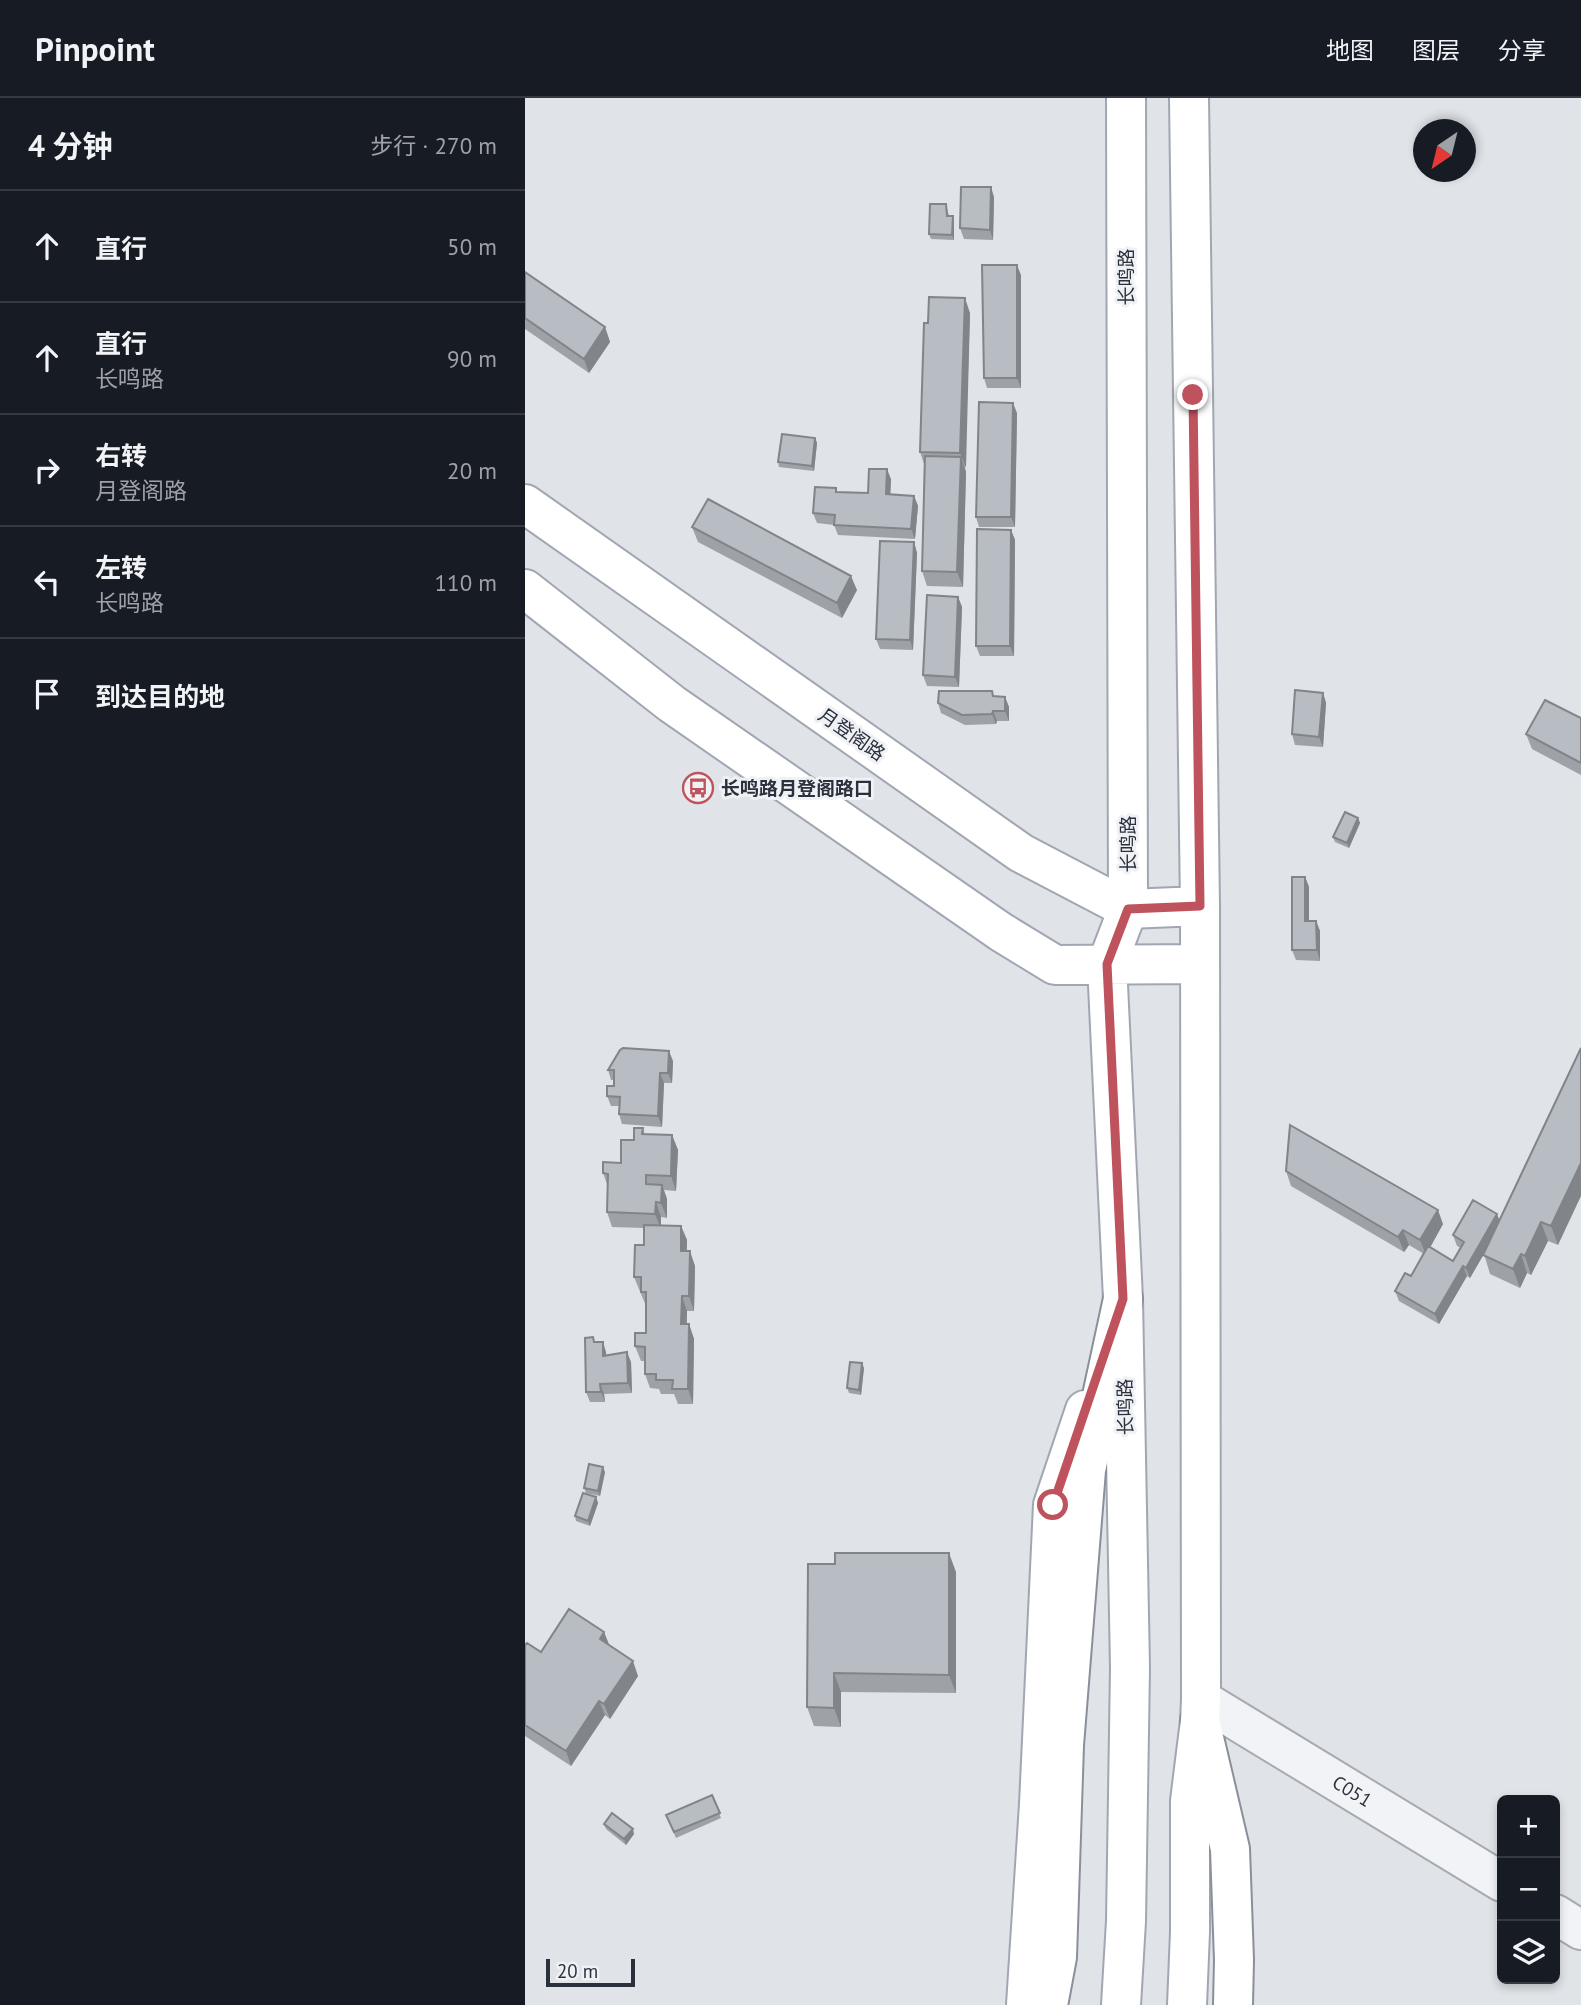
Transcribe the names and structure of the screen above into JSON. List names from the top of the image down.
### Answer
{
  "streets": {
    "main road": ["长鸣路", "月登阁路"],
    "street": ["C051"]
  },
  "crossings": [
    ["长鸣路", "月登阁路"]
  ],
  "places": {
    "bus stop": ["长鸣路月登阁路口"]
  },
  "scale_bar": "20 m",
  "north": "bottom left",
  "page": {
    "header": "Pinpoint",
    "nav": ["地图", "图层", "分享"],
    "heading": ["4 分钟", "步行 · 270 m"],
    "list": [
      ["直行", "50 m"],
      ["直行", "长鸣路", "90 m"],
      ["右转", "月登阁路", "20 m"],
      ["左转", "长鸣路", "110 m"],
      "到达目的地"
    ],
    "map_buttons": ["+", "−"],
    "scale": "20 m"
  }
}
